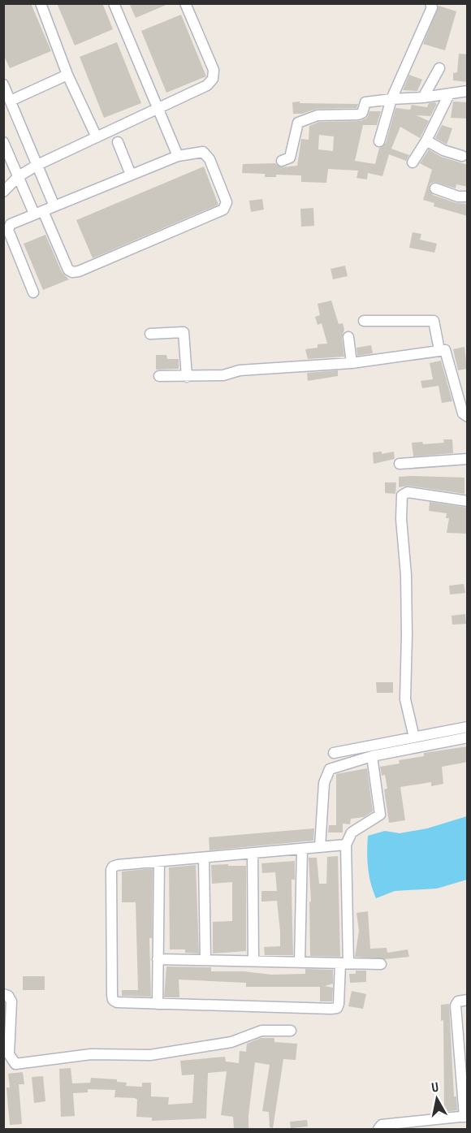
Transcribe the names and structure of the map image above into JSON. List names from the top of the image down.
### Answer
{
  "north": "top"
}
